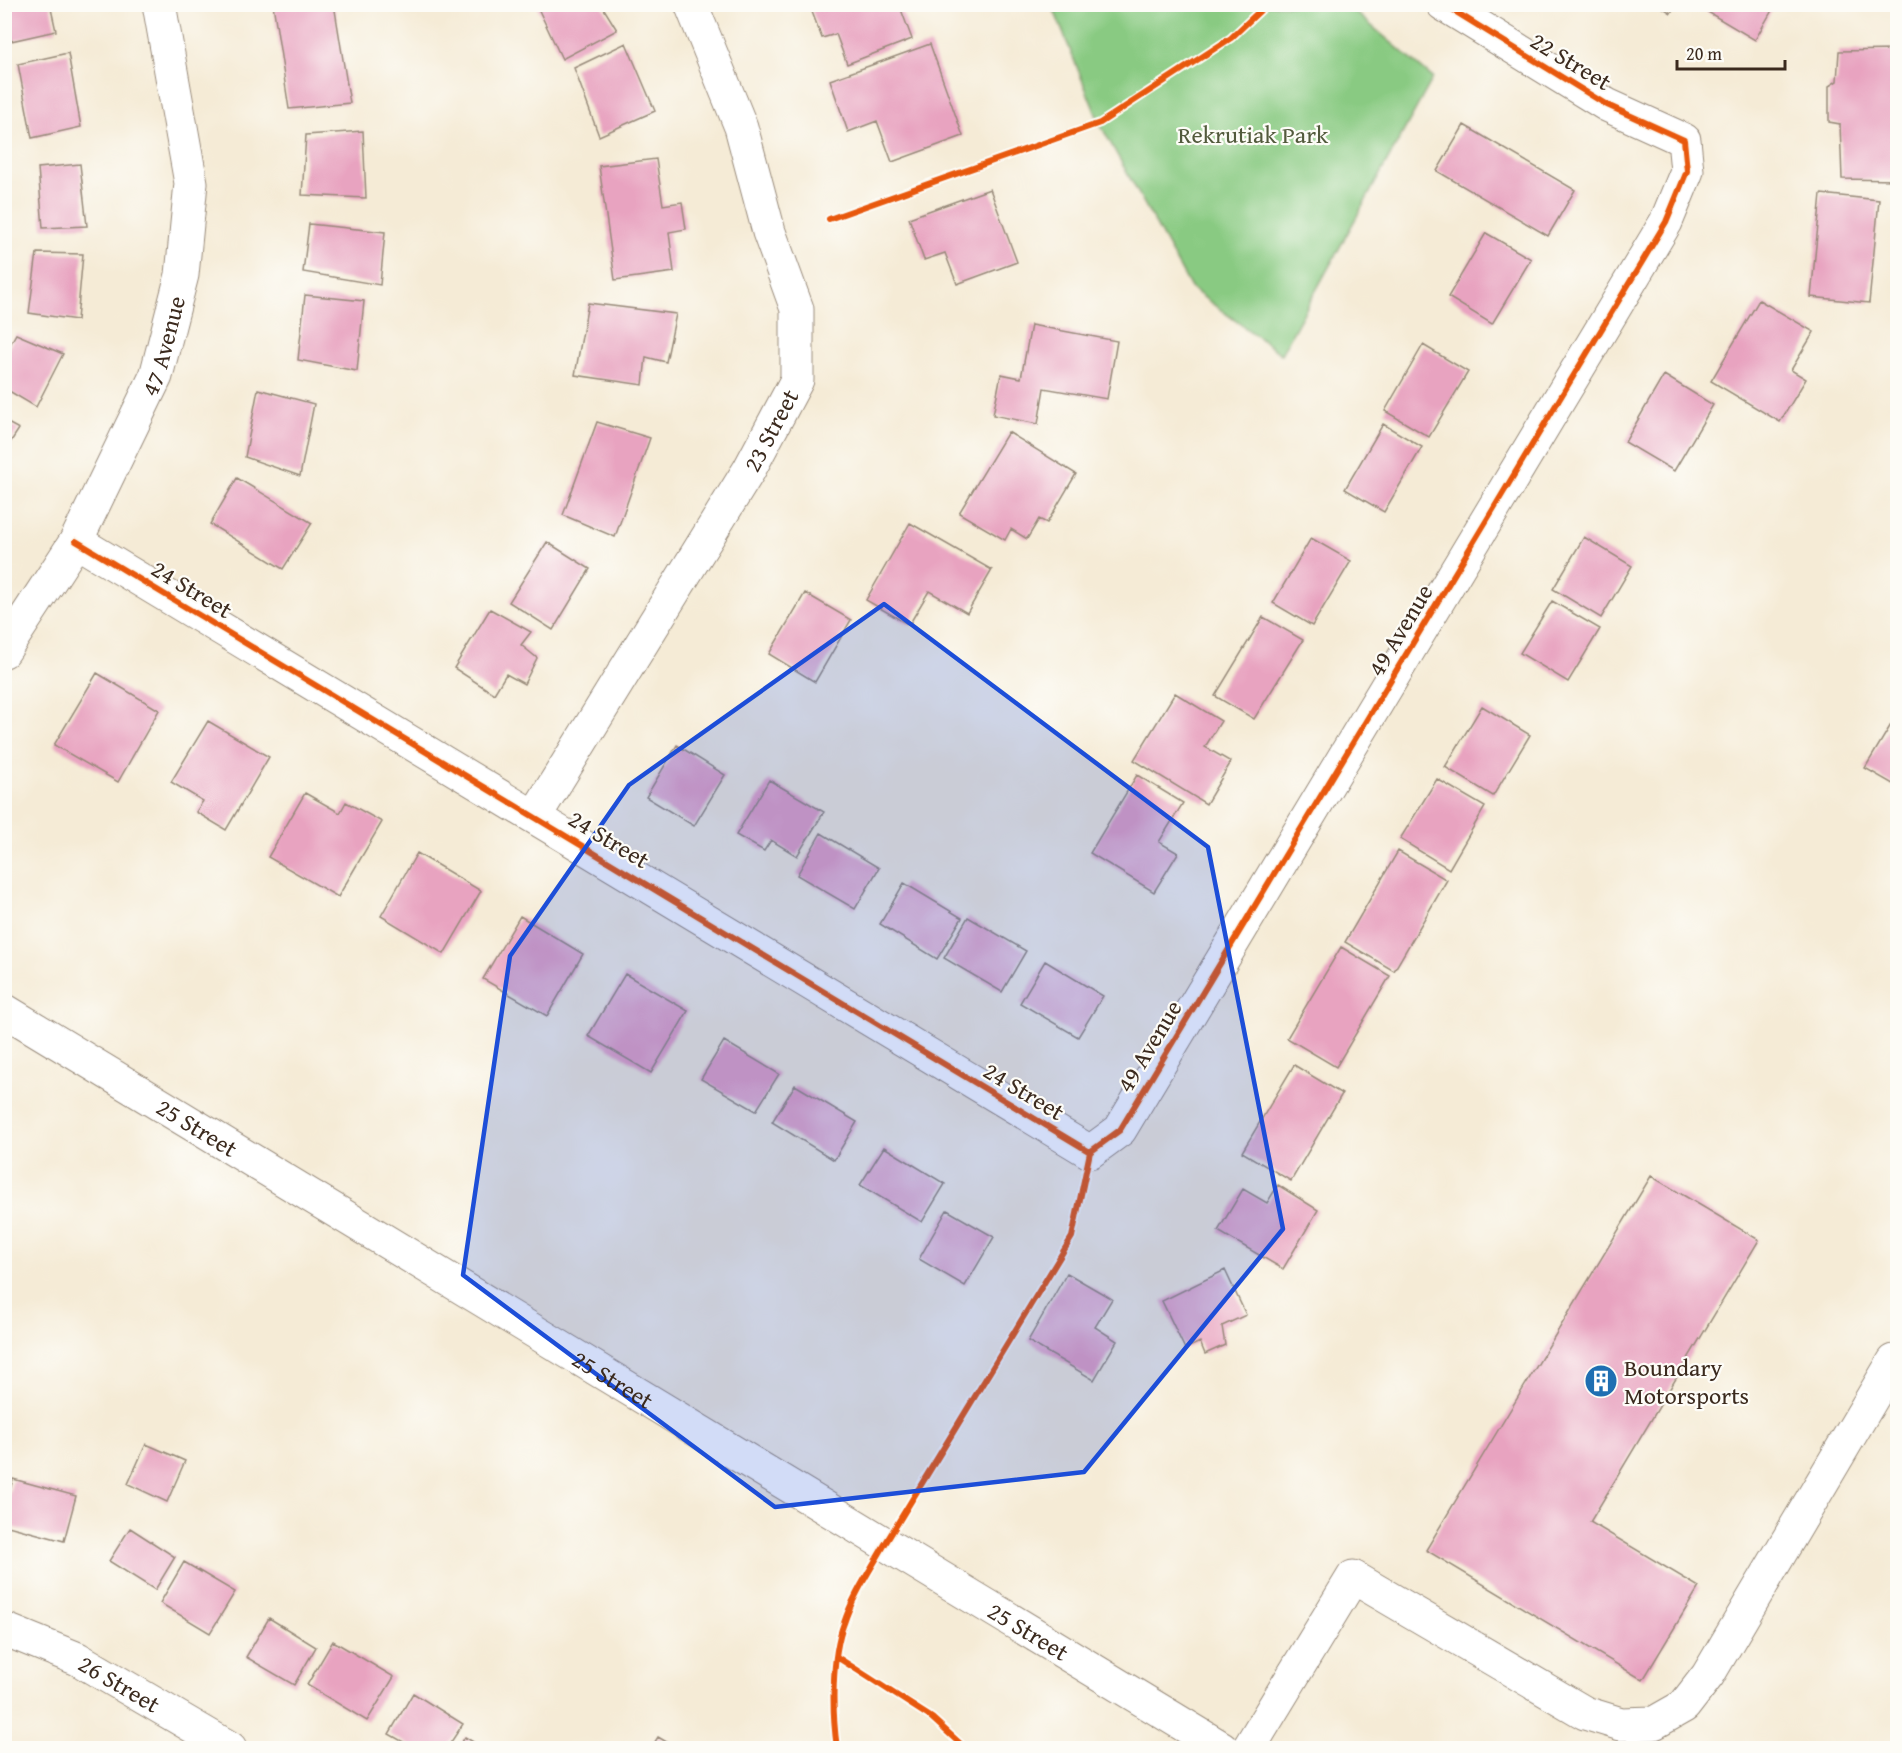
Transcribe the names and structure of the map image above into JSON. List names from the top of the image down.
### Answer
{
  "streets": {
    "street": [
      "22 Street",
      "47 Avenue",
      "23 Street",
      "24 Street",
      "49 Avenue",
      "25 Street",
      "26 Street"
    ]
  },
  "crossings": [
    ["22 Street", "49 Avenue"],
    ["47 Avenue", "24 Street"],
    ["23 Street", "24 Street"],
    ["24 Street", "49 Avenue"]
  ],
  "parks": ["Rekrutiak Park"],
  "places": {
    "building": ["Boundary Motorsports"]
  },
  "scale_bar": "20 m"
}
